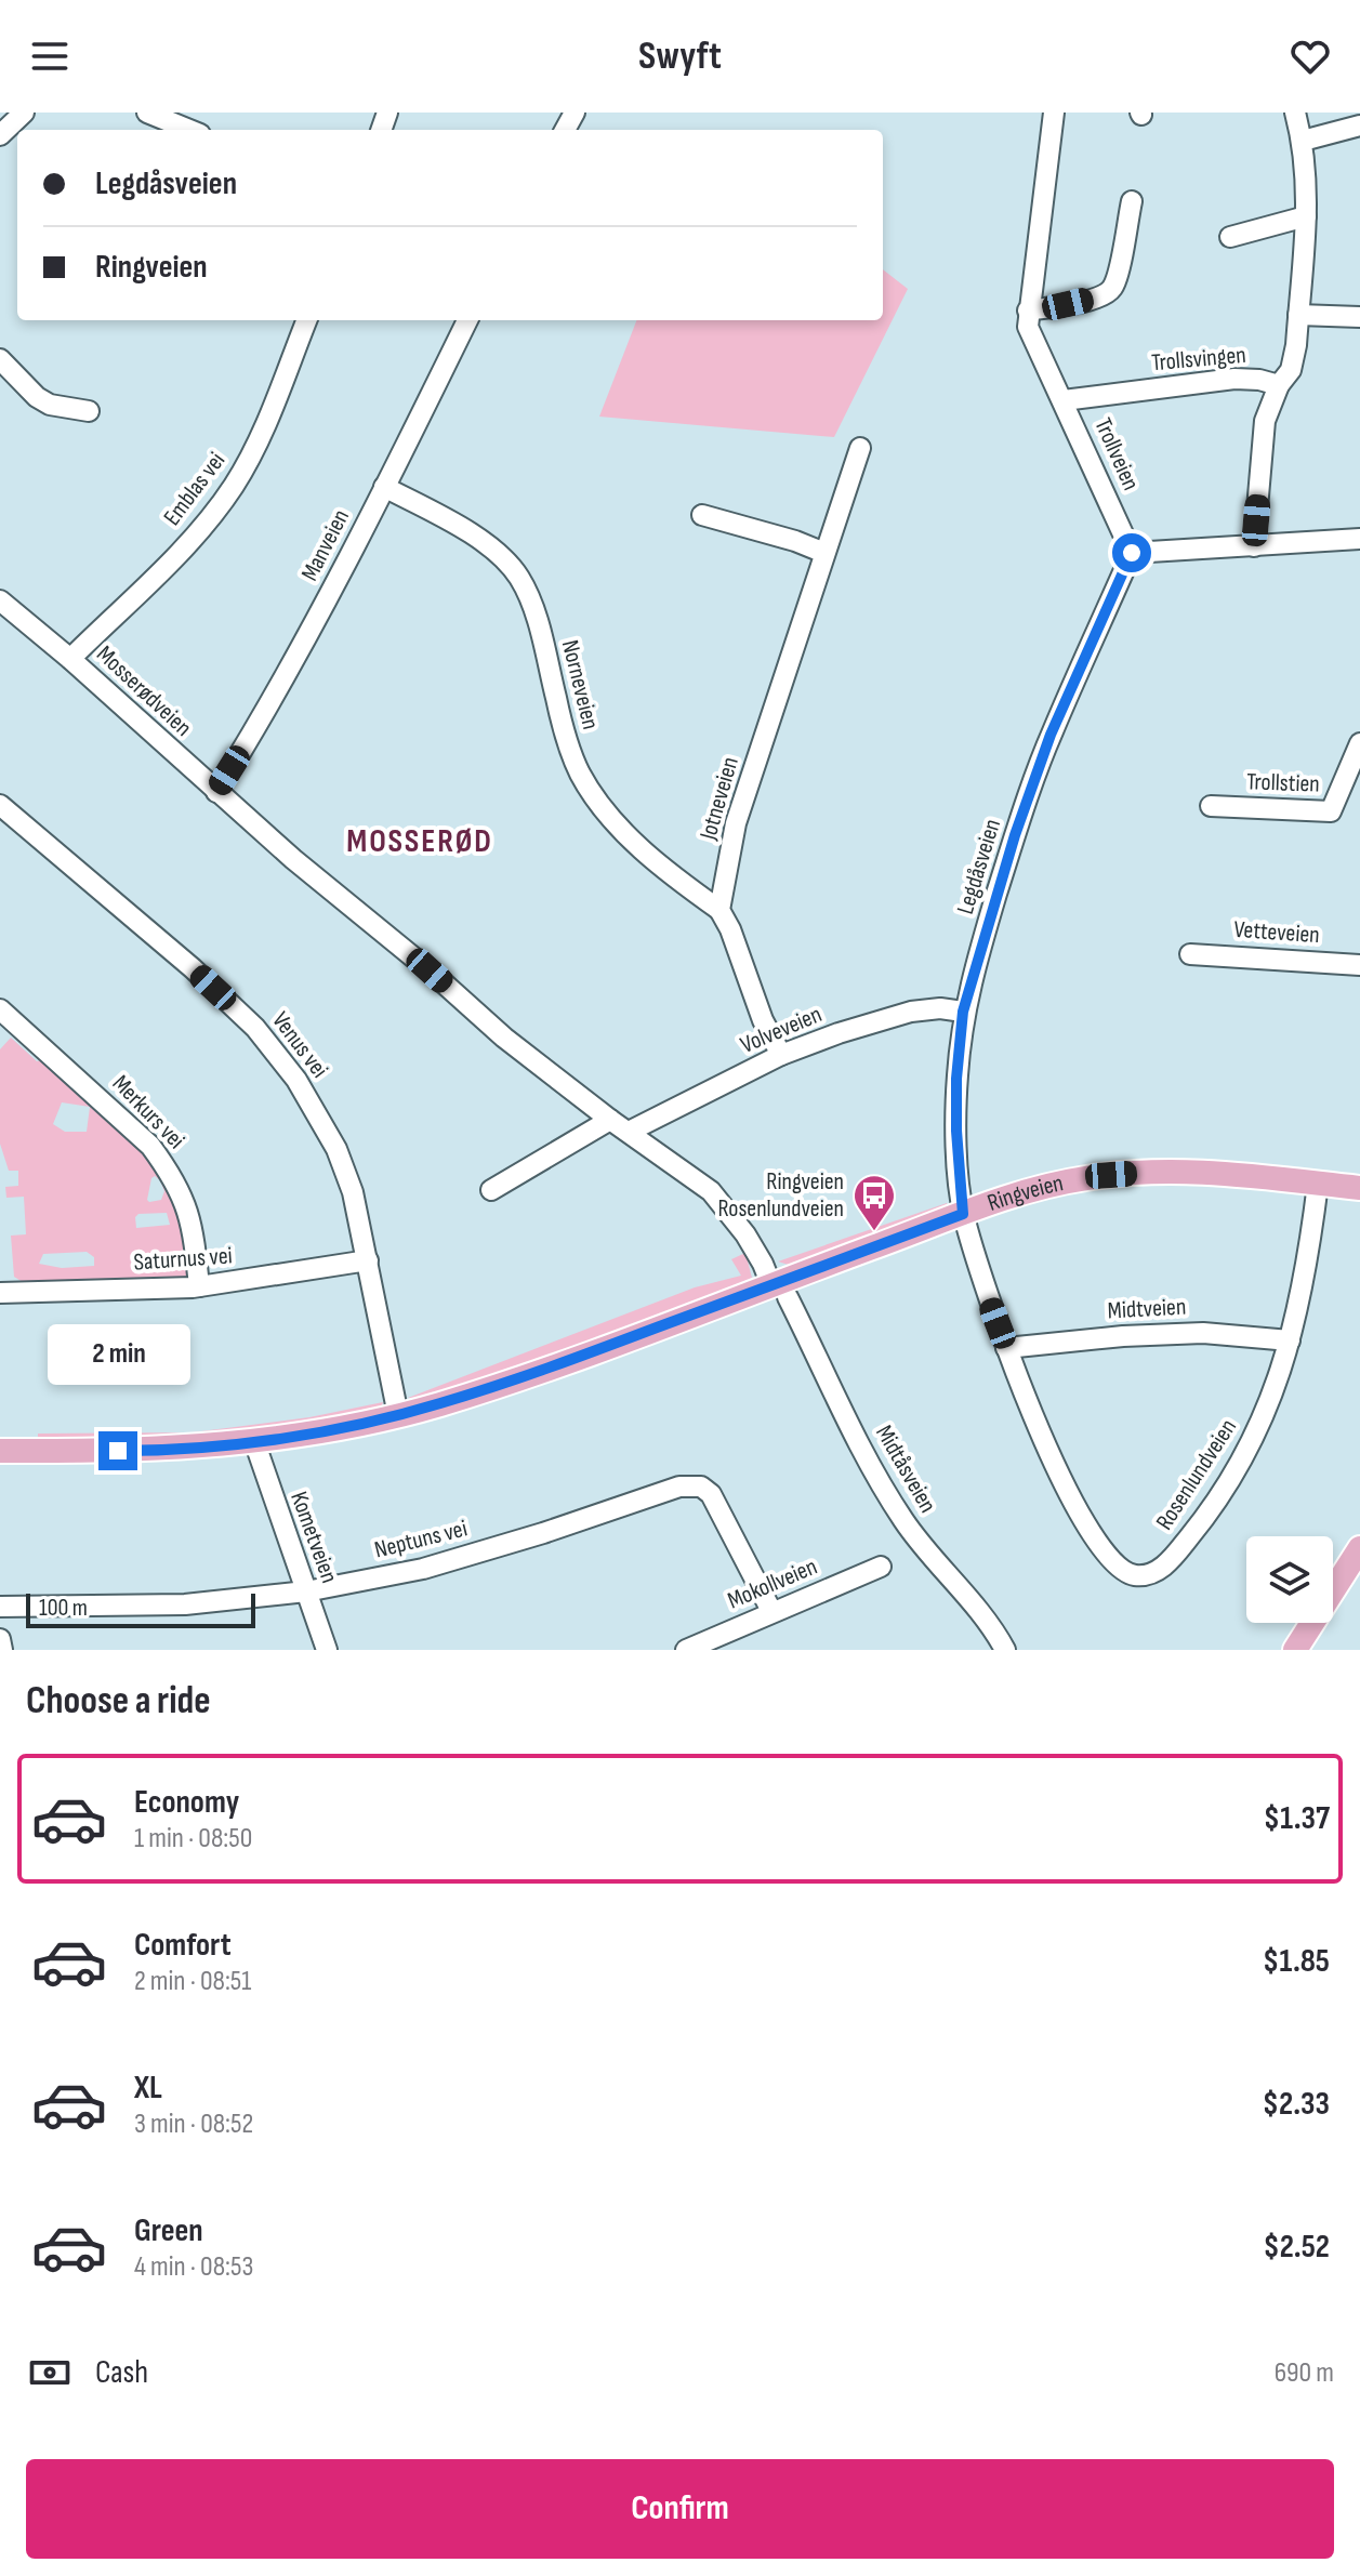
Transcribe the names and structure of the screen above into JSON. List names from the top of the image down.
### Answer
{
  "streets": {
    "main road": ["Ringveien"],
    "street": [
      "Trollsvingen",
      "Trollveien",
      "Emblas vei",
      "Manveien",
      "Norneveien",
      "Mosserødveien",
      "Trollstien",
      "Jotneveien",
      "Legdåsveien",
      "Vetteveien",
      "Volveveien",
      "Venus vei",
      "Merkurs vei",
      "Saturnus vei",
      "Midtveien",
      "Midtåsveien",
      "Rosenlundveien",
      "Kometveien",
      "Neptuns vei",
      "Mokollveien"
    ]
  },
  "crossings": [
    ["Trollsvingen", "Trollveien"],
    ["Trollveien", "Legdåsveien"],
    ["Emblas vei", "Mosserødveien"],
    ["Manveien", "Norneveien"],
    ["Manveien", "Mosserødveien"],
    ["Norneveien", "Jotneveien"],
    ["Mosserødveien", "Volveveien"],
    ["Mosserødveien", "Ringveien"],
    ["Mosserødveien", "Midtåsveien"],
    ["Legdåsveien", "Volveveien"],
    ["Legdåsveien", "Ringveien"],
    ["Legdåsveien", "Rosenlundveien"],
    ["Venus vei", "Ringveien"],
    ["Venus vei", "Saturnus vei"],
    ["Merkurs vei", "Saturnus vei"],
    ["Ringveien", "Midtåsveien"],
    ["Ringveien", "Rosenlundveien"],
    ["Ringveien", "Kometveien"],
    ["Midtveien", "Rosenlundveien"],
    ["Kometveien", "Neptuns vei"],
    ["Neptuns vei", "Mokollveien"]
  ],
  "districts": ["MOSSERØD"],
  "places": {
    "bus stop": ["Ringveien Rosenlundveien"]
  },
  "scale_bar": "100 m",
  "page": {
    "header": "Swyft",
    "banner": ["Legdåsveien", "Ringveien"],
    "bubble": "2 min",
    "scale": "100 m",
    "heading": "Choose a ride",
    "list": [
      {
        "name": "Economy",
        "note": "1 min · 08:50",
        "value": "$1.37"
      },
      {
        "name": "Comfort",
        "note": "2 min · 08:51",
        "value": "$1.85"
      },
      {
        "name": "XL",
        "note": "3 min · 08:52",
        "value": "$2.33"
      },
      {
        "name": "Green",
        "note": "4 min · 08:53",
        "value": "$2.52"
      }
    ],
    "pay": ["Cash", "690 m"],
    "buttons": "Confirm"
  }
}
